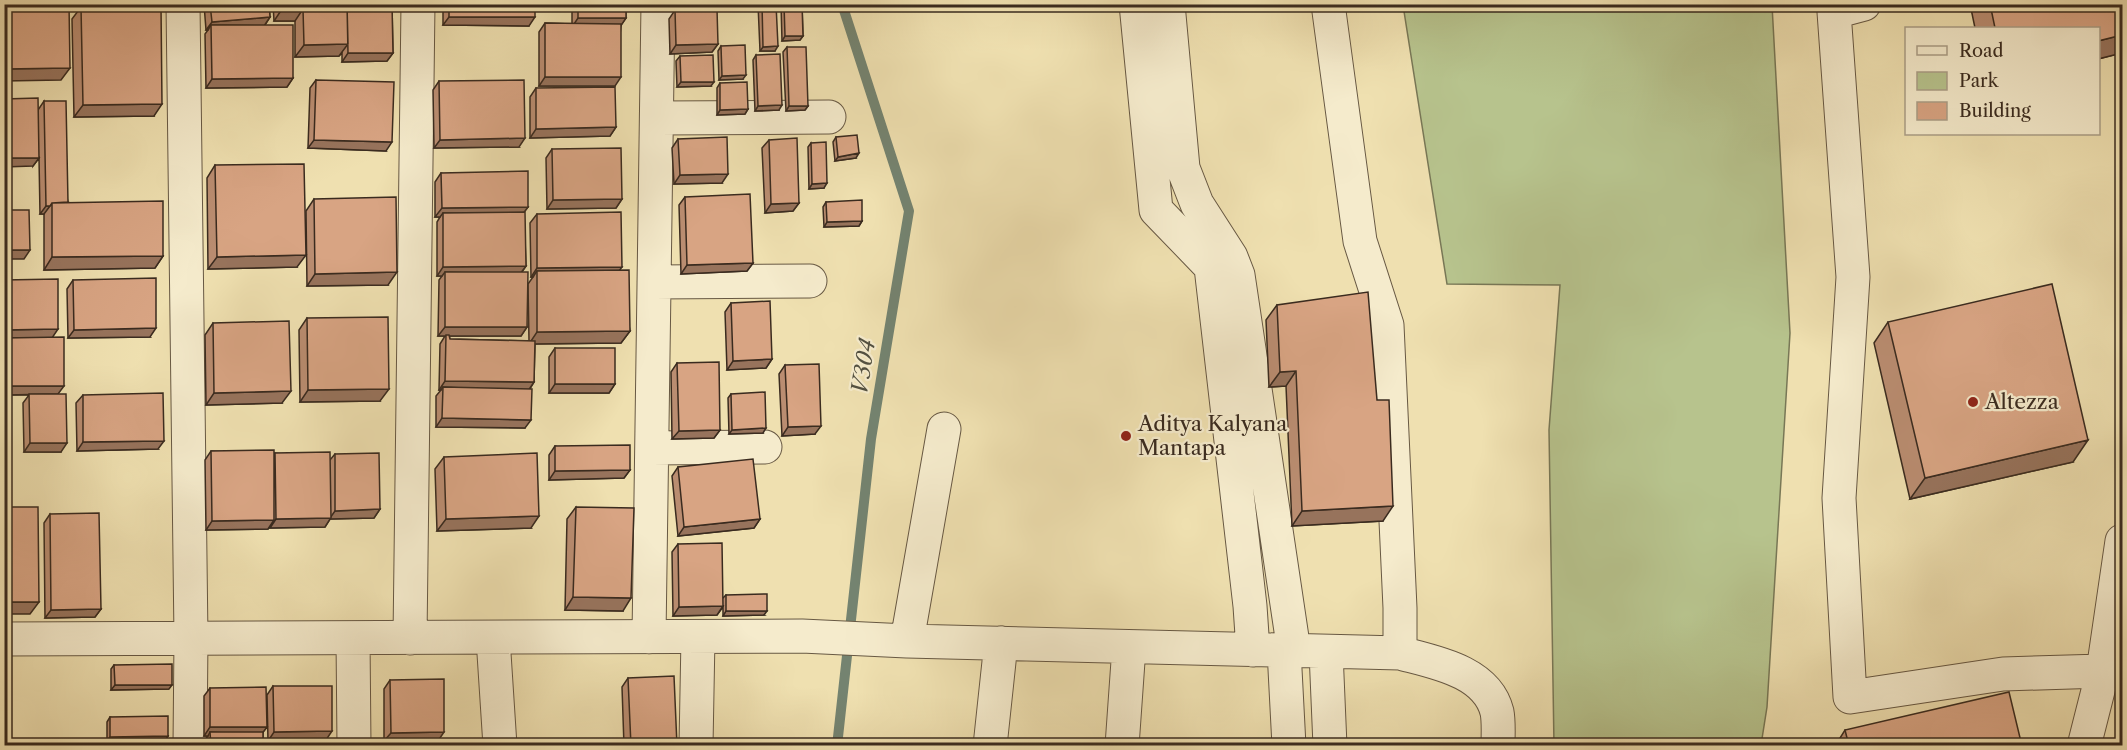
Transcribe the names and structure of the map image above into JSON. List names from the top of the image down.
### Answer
{
  "water": ["V304"],
  "places": ["Altezza", "Aditya Kalyana Mantapa"],
  "legend": ["Road", "Park", "Building"]
}
